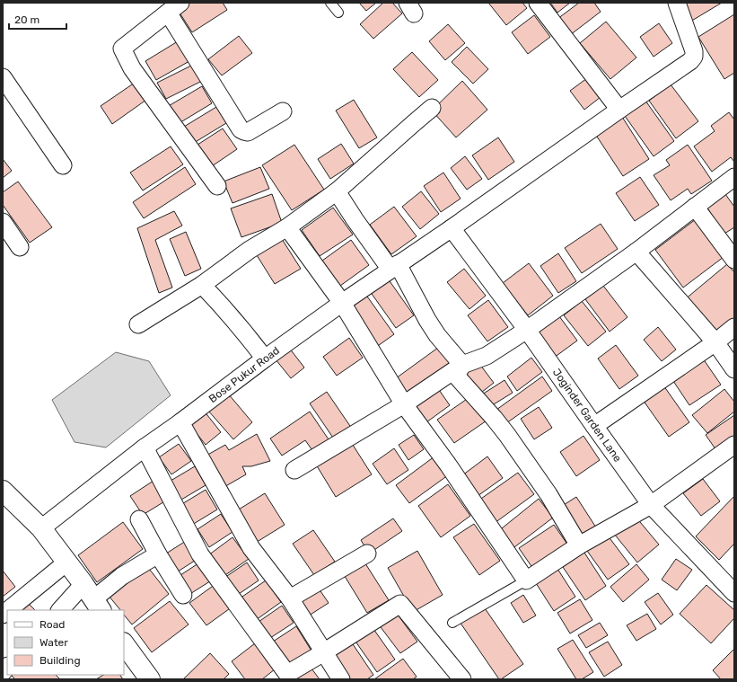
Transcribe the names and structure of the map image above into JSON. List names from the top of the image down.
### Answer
{
  "streets": {
    "street": ["Bose Pukur Road", "Joginder Garden Lane"]
  },
  "crossings": [
    ["Bose Pukur Road", "Joginder Garden Lane"]
  ],
  "legend": ["Road", "Water", "Building"],
  "scale_bar": "20 m"
}
